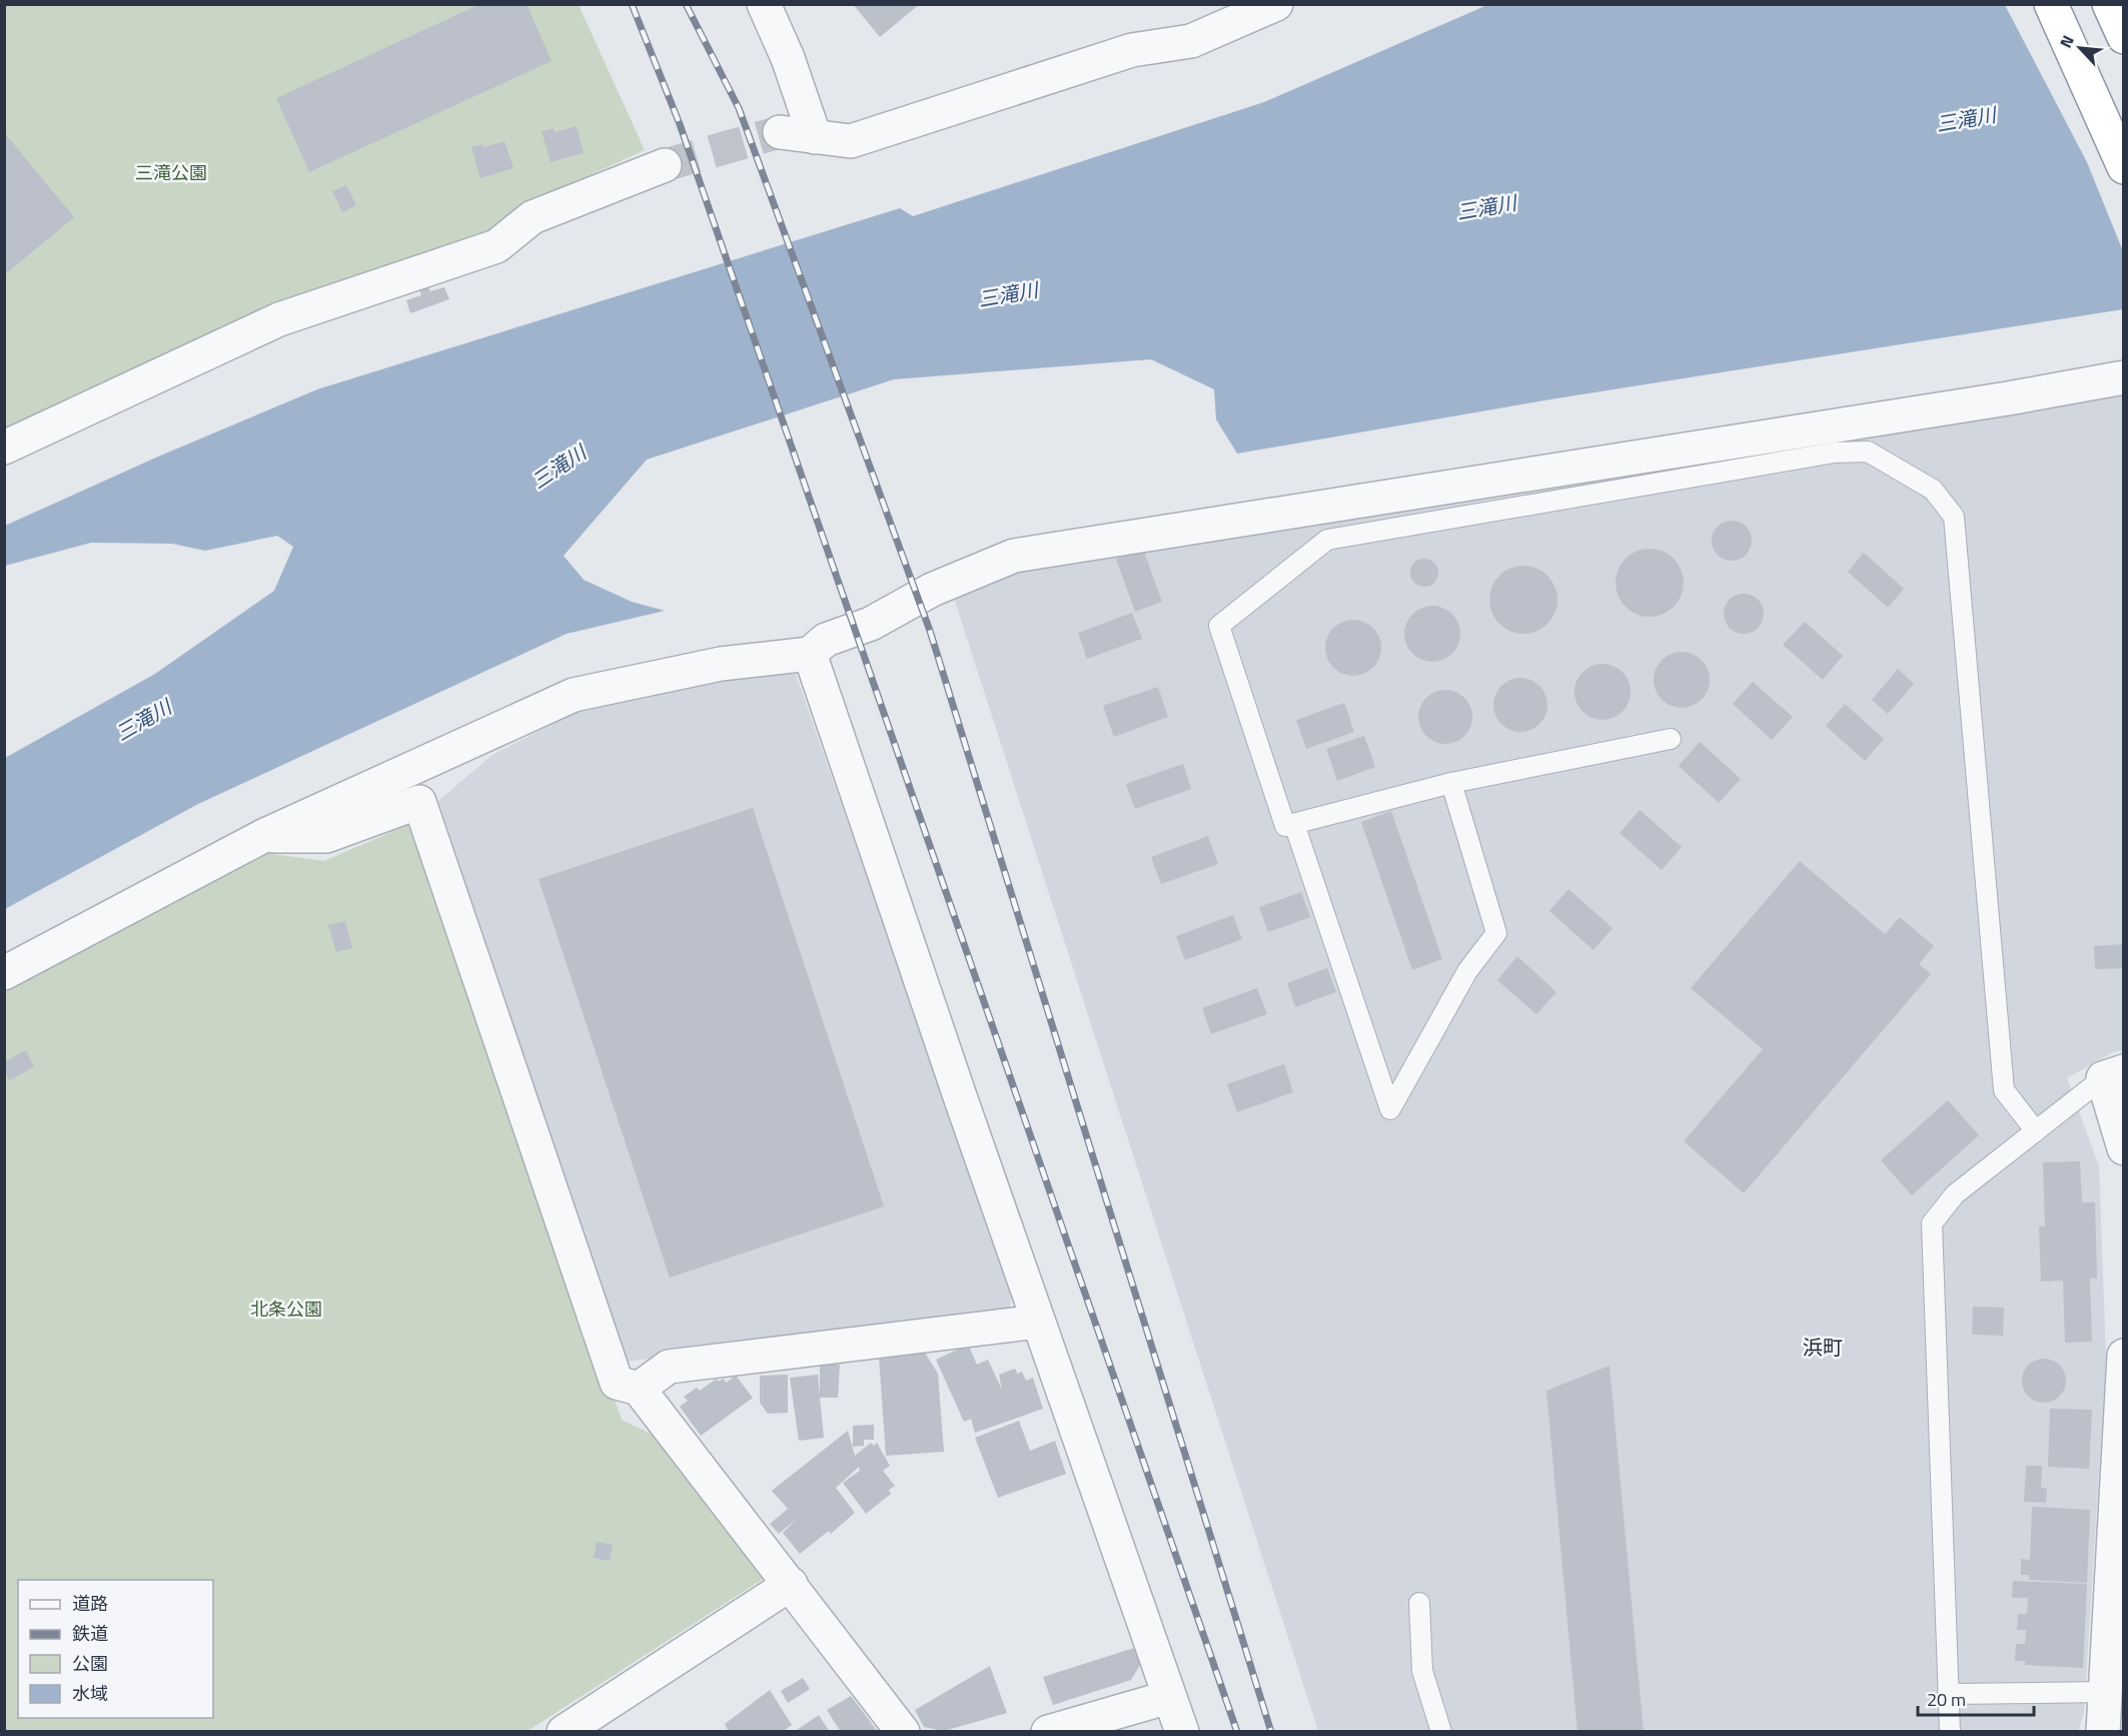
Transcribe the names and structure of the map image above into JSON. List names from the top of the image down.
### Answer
{
  "districts": ["浜町"],
  "water": ["三滝川"],
  "parks": ["三滝公園", "北条公園"],
  "legend": [
    "道路",
    "鉄道",
    "公園",
    "水域"
  ],
  "scale_bar": "20 m",
  "north": "top left"
}
